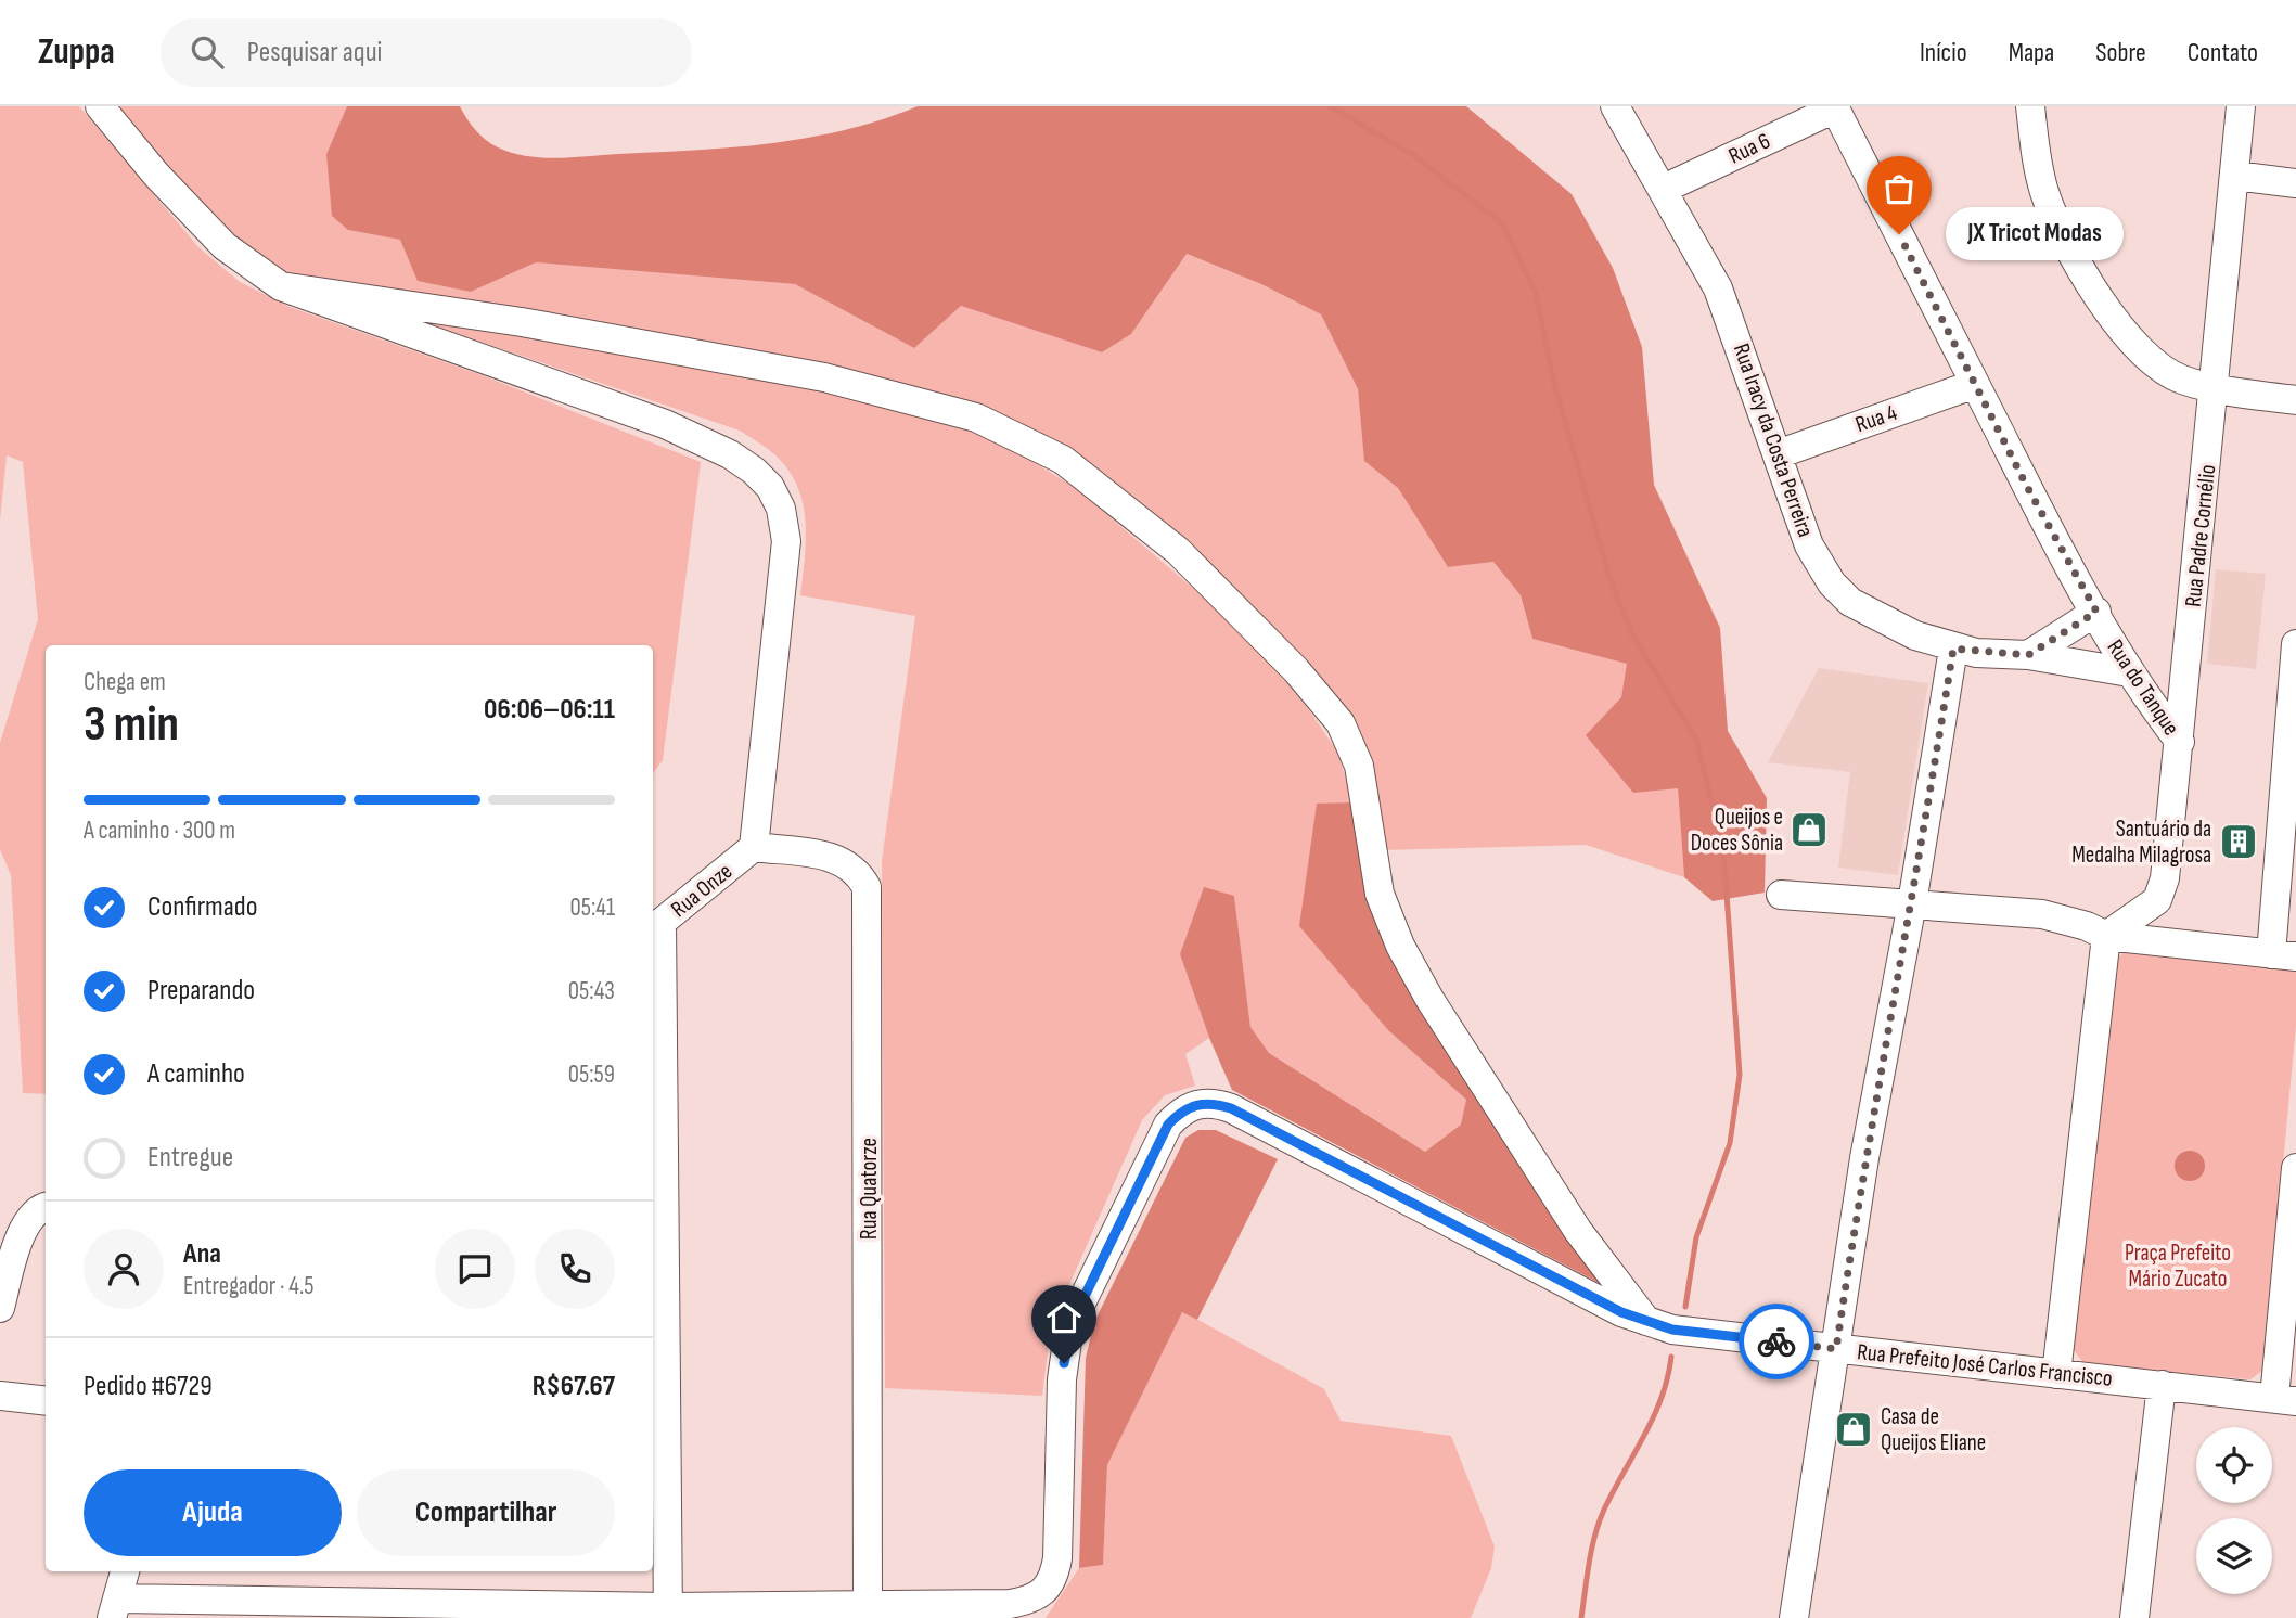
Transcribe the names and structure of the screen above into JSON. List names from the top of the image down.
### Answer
{
  "streets": {
    "street": [
      "Rua 6",
      "Rua 4",
      "Rua Iracy da Costa Perreira",
      "Rua Padre Cornélio",
      "Rua do Tanque",
      "Rua Onze",
      "Rua Quatorze",
      "Rua Prefeito José Carlos Francisco"
    ]
  },
  "crossings": [
    ["Rua 6", "Rua Iracy da Costa Perreira"],
    ["Rua 6", "Rua do Tanque"],
    ["Rua 4", "Rua Iracy da Costa Perreira"],
    ["Rua 4", "Rua do Tanque"],
    ["Rua Iracy da Costa Perreira", "Rua do Tanque"],
    ["Rua Padre Cornélio", "Rua do Tanque"],
    ["Rua Onze", "Rua Quatorze"],
    ["Rua Quatorze", "Rua Prefeito José Carlos Francisco"]
  ],
  "parks": ["Praça Prefeito Mário Zucato"],
  "places": {
    "other": ["JX Tricot Modas"],
    "shop": ["Queijos e Doces Sônia", "Casa de Queijos Eliane"],
    "building": ["Santuário da Medalha Milagrosa"]
  },
  "page": {
    "header": "Zuppa",
    "search": "Pesquisar aqui",
    "nav": [
      "Início",
      "Mapa",
      "Sobre",
      "Contato"
    ],
    "bubble": "JX Tricot Modas",
    "heading": ["3 min", "Chega em", "06:06–06:11"],
    "panel": [
      "Ana",
      "Entregador · 4.5",
      "Pedido #6729",
      "R$67.67"
    ],
    "bar": "A caminho · 300 m",
    "list": [
      ["Confirmado", "05:41"],
      ["Preparando", "05:43"],
      ["A caminho", "05:59"],
      "Entregue"
    ],
    "buttons": ["Ajuda", "Compartilhar"]
  }
}
